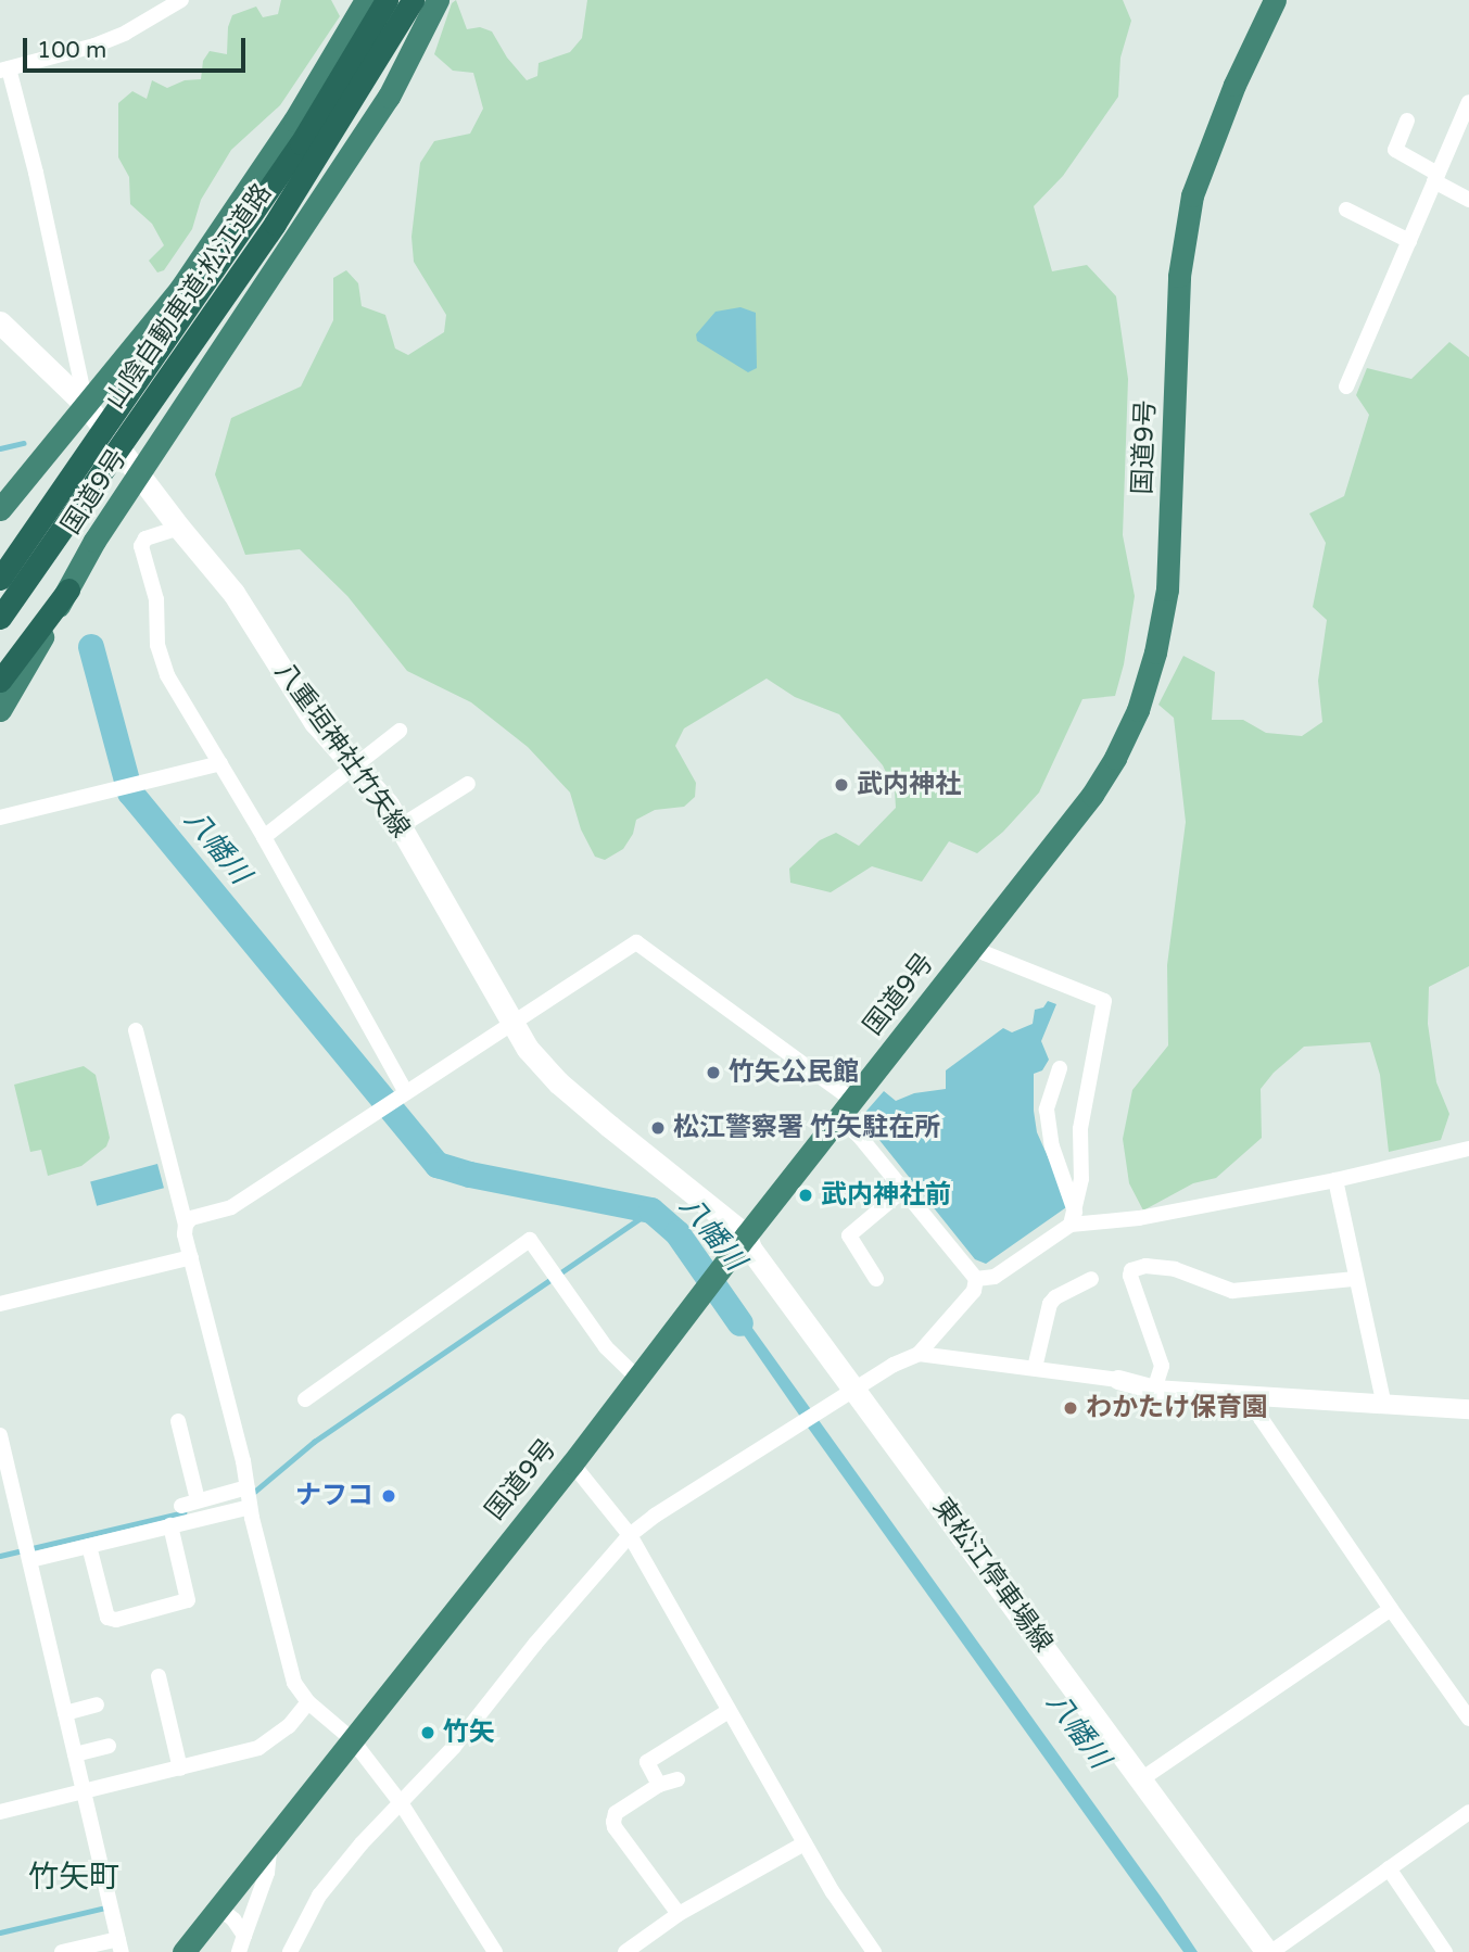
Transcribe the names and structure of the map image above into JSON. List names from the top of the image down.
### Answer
{
  "streets": {
    "highway": ["山陰自動車道;松江道路", "国道9号"],
    "main road": ["八重垣神社竹矢線", "東松江停車場線"]
  },
  "crossings": [
    ["国道9号", "八重垣神社竹矢線"],
    ["国道9号", "東松江停車場線"],
    ["八重垣神社竹矢線", "東松江停車場線"]
  ],
  "districts": ["竹矢町"],
  "water": ["八幡川"],
  "places": [
    "武内神社",
    "竹矢公民館",
    "松江警察署 竹矢駐在所",
    "武内神社前",
    "わかたけ保育園",
    "ナフコ",
    "竹矢"
  ],
  "scale_bar": "100 m"
}
